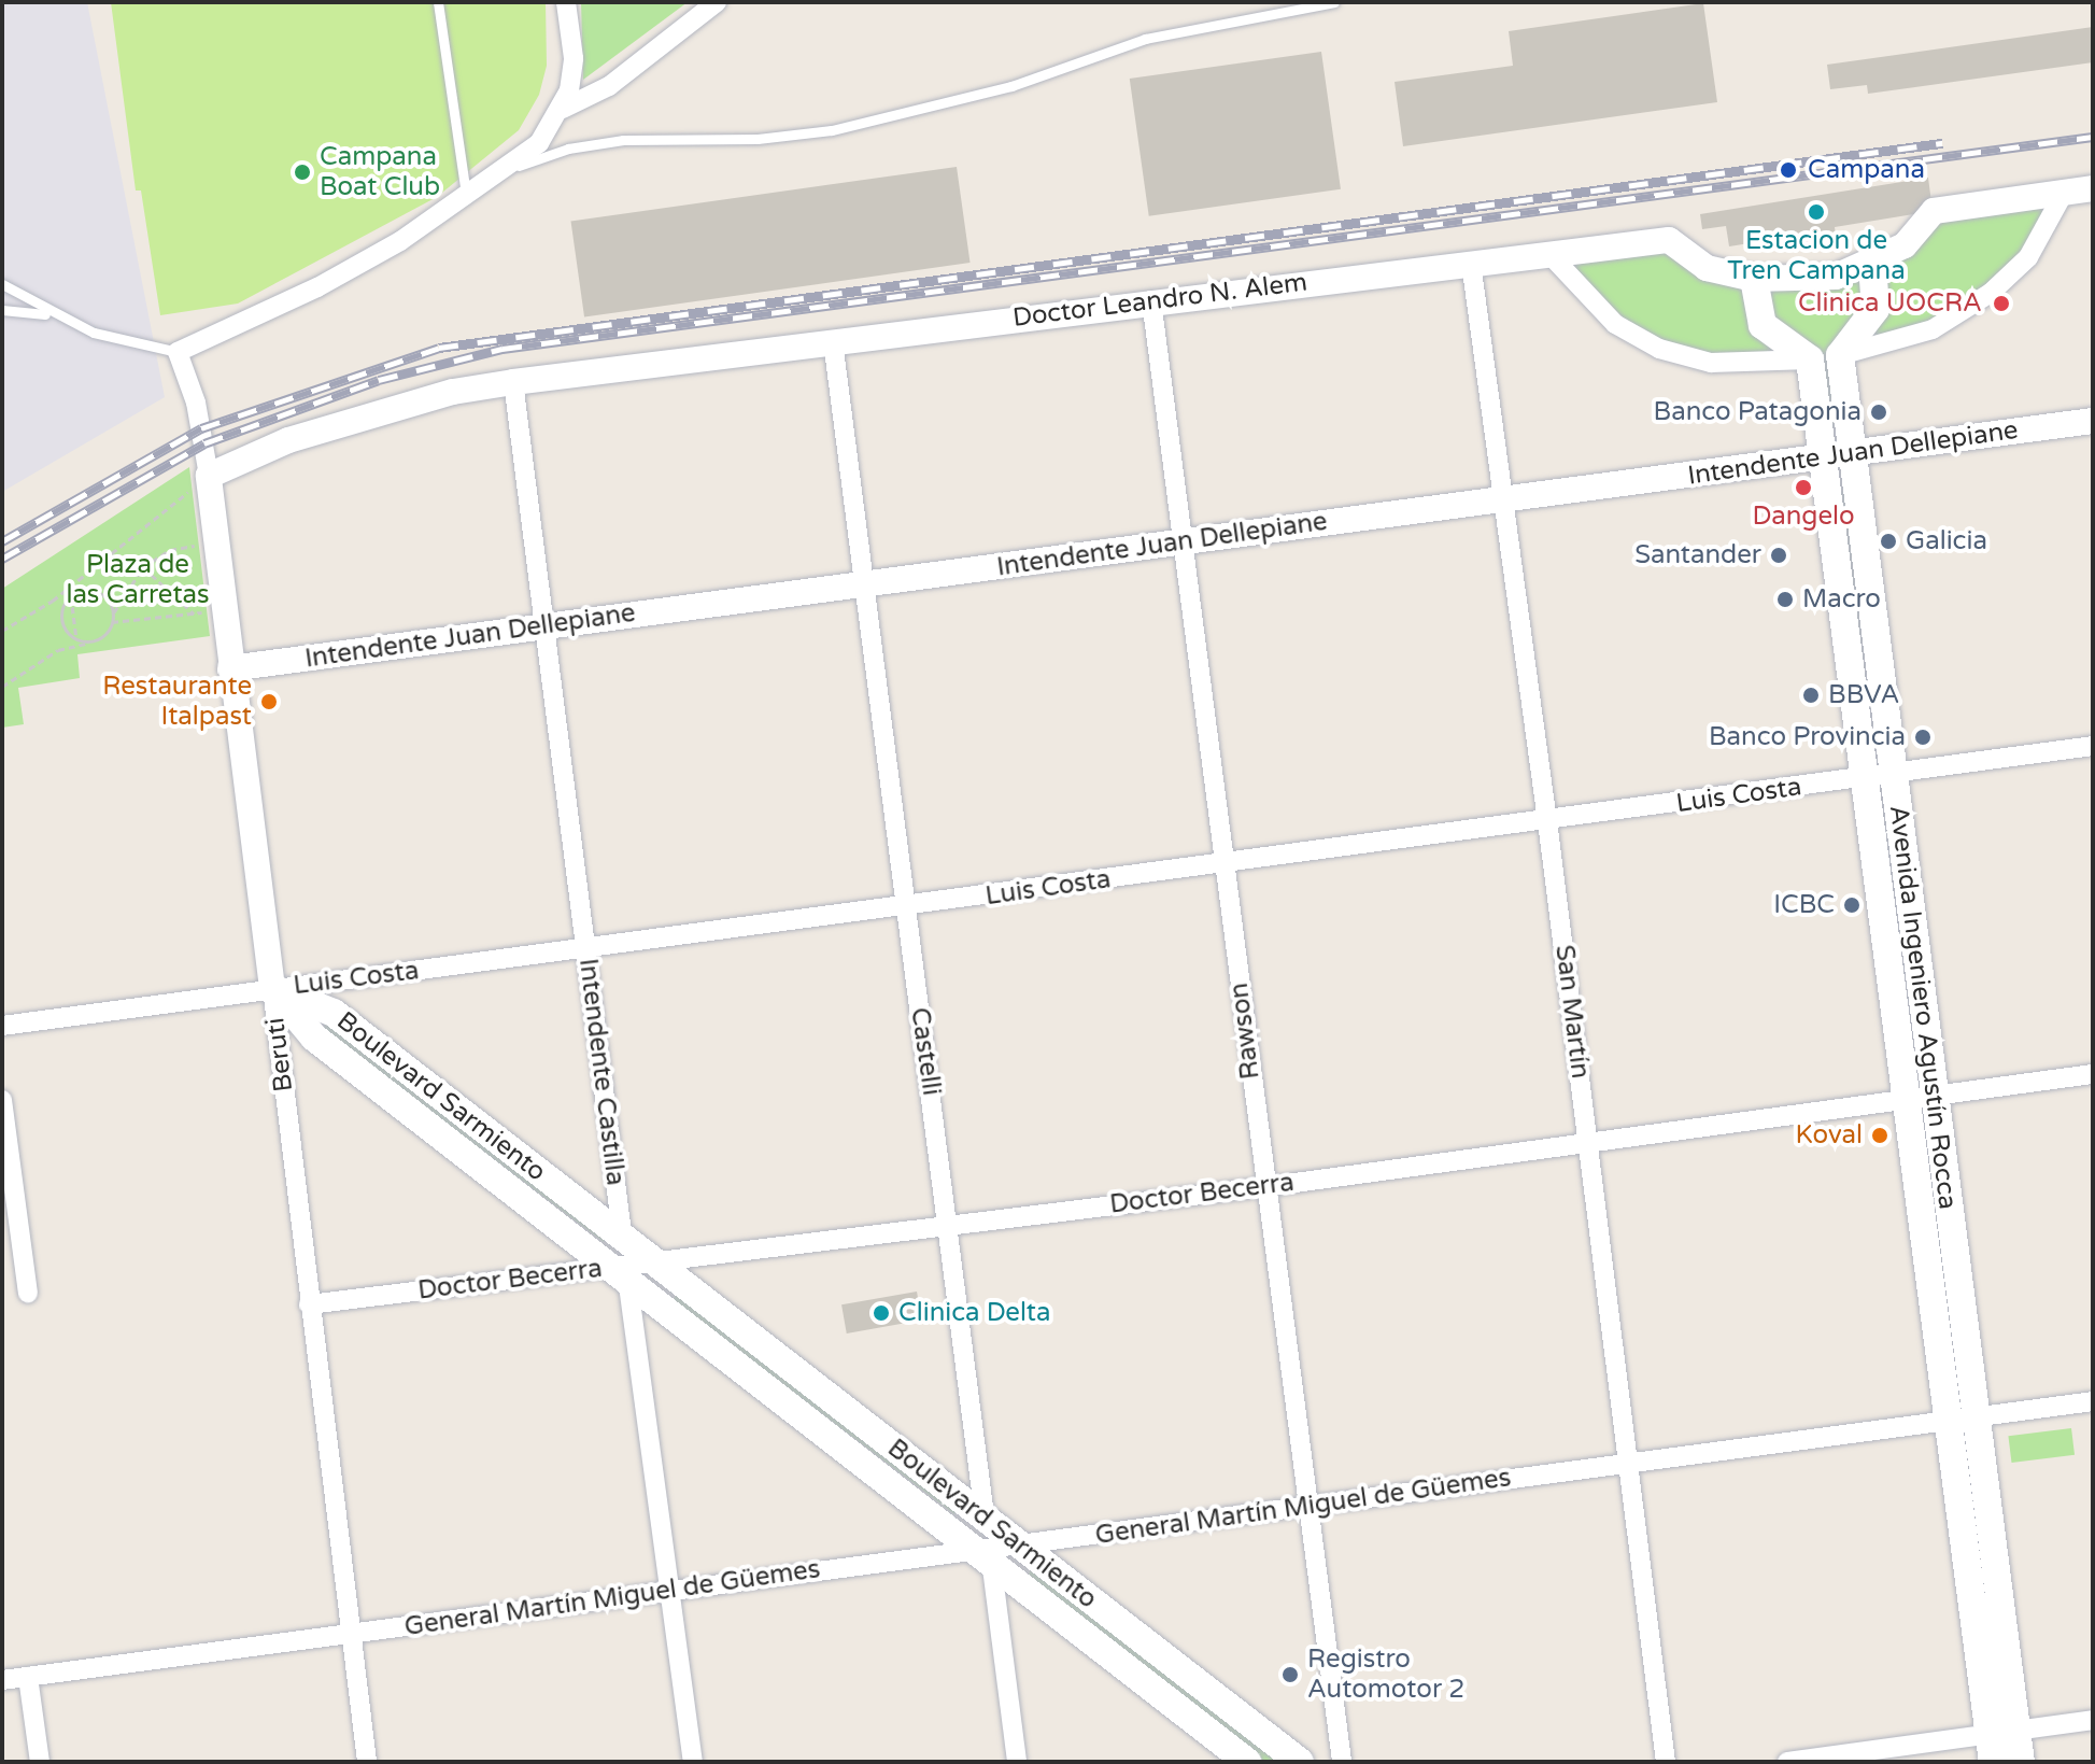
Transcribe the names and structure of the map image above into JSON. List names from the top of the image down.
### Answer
{
  "streets": {
    "main road": ["Avenida Ingeniero Agustín Rocca", "Boulevard Sarmiento"],
    "street": [
      "Doctor Leandro N. Alem",
      "Intendente Juan Dellepiane",
      "Luis Costa",
      "San Martín",
      "Rawson",
      "Castelli",
      "Beruti",
      "Intendente Castilla",
      "Doctor Becerra",
      "General Martín Miguel de Güemes"
    ]
  },
  "crossings": [
    ["Doctor Leandro N. Alem", "San Martín"],
    ["Doctor Leandro N. Alem", "Rawson"],
    ["Doctor Leandro N. Alem", "Castelli"],
    ["Doctor Leandro N. Alem", "Beruti"],
    ["Doctor Leandro N. Alem", "Intendente Castilla"],
    ["Intendente Juan Dellepiane", "Avenida Ingeniero Agustín Rocca"],
    ["Intendente Juan Dellepiane", "San Martín"],
    ["Intendente Juan Dellepiane", "Rawson"],
    ["Intendente Juan Dellepiane", "Castelli"],
    ["Intendente Juan Dellepiane", "Beruti"],
    ["Intendente Juan Dellepiane", "Intendente Castilla"],
    ["Luis Costa", "Avenida Ingeniero Agustín Rocca"],
    ["Luis Costa", "San Martín"],
    ["Luis Costa", "Rawson"],
    ["Luis Costa", "Castelli"],
    ["Luis Costa", "Beruti"],
    ["Luis Costa", "Intendente Castilla"],
    ["Luis Costa", "Boulevard Sarmiento"],
    ["Avenida Ingeniero Agustín Rocca", "Doctor Becerra"],
    ["Avenida Ingeniero Agustín Rocca", "General Martín Miguel de Güemes"],
    ["San Martín", "Doctor Becerra"],
    ["San Martín", "General Martín Miguel de Güemes"],
    ["Rawson", "Doctor Becerra"],
    ["Rawson", "General Martín Miguel de Güemes"],
    ["Castelli", "Boulevard Sarmiento"],
    ["Castelli", "Doctor Becerra"],
    ["Castelli", "General Martín Miguel de Güemes"],
    ["Beruti", "Boulevard Sarmiento"],
    ["Beruti", "Doctor Becerra"],
    ["Beruti", "General Martín Miguel de Güemes"],
    ["Intendente Castilla", "Boulevard Sarmiento"],
    ["Intendente Castilla", "Doctor Becerra"],
    ["Intendente Castilla", "General Martín Miguel de Güemes"],
    ["Boulevard Sarmiento", "Doctor Becerra"],
    ["Boulevard Sarmiento", "General Martín Miguel de Güemes"]
  ],
  "parks": ["Plaza de las Carretas"],
  "places": [
    "Campana",
    "Campana Boat Club",
    "Estacion de Tren Campana",
    "Clinica UOCRA",
    "Banco Patagonia",
    "Dangelo",
    "Galicia",
    "Santander",
    "Macro",
    "BBVA",
    "Restaurante Italpast",
    "Banco Provincia",
    "ICBC",
    "Koval",
    "Clinica Delta",
    "Registro Automotor 2"
  ]
}
